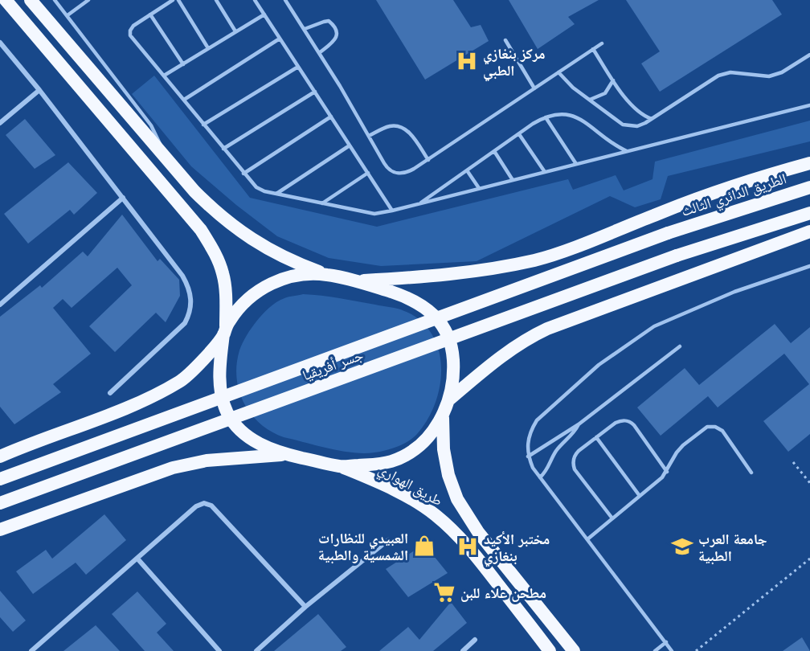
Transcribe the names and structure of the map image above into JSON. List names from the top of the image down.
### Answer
{
  "streets": {
    "highway": ["الطريق الدائري الثالث", "جسر أفريقيا", "طريق الهواري"]
  },
  "crossings": [
    ["الطريق الدائري الثالث", "جسر أفريقيا"]
  ],
  "places": {
    "hospital": ["مركز بنغازي الطبي", "مختبر الأكيد بنغازي"],
    "shop": ["العبيدي للنظارات الشمسية والطبية"],
    "school or university": ["جامعة العرب الطبية"],
    "supermarket": ["مطحن علاء للبن"]
  }
}
